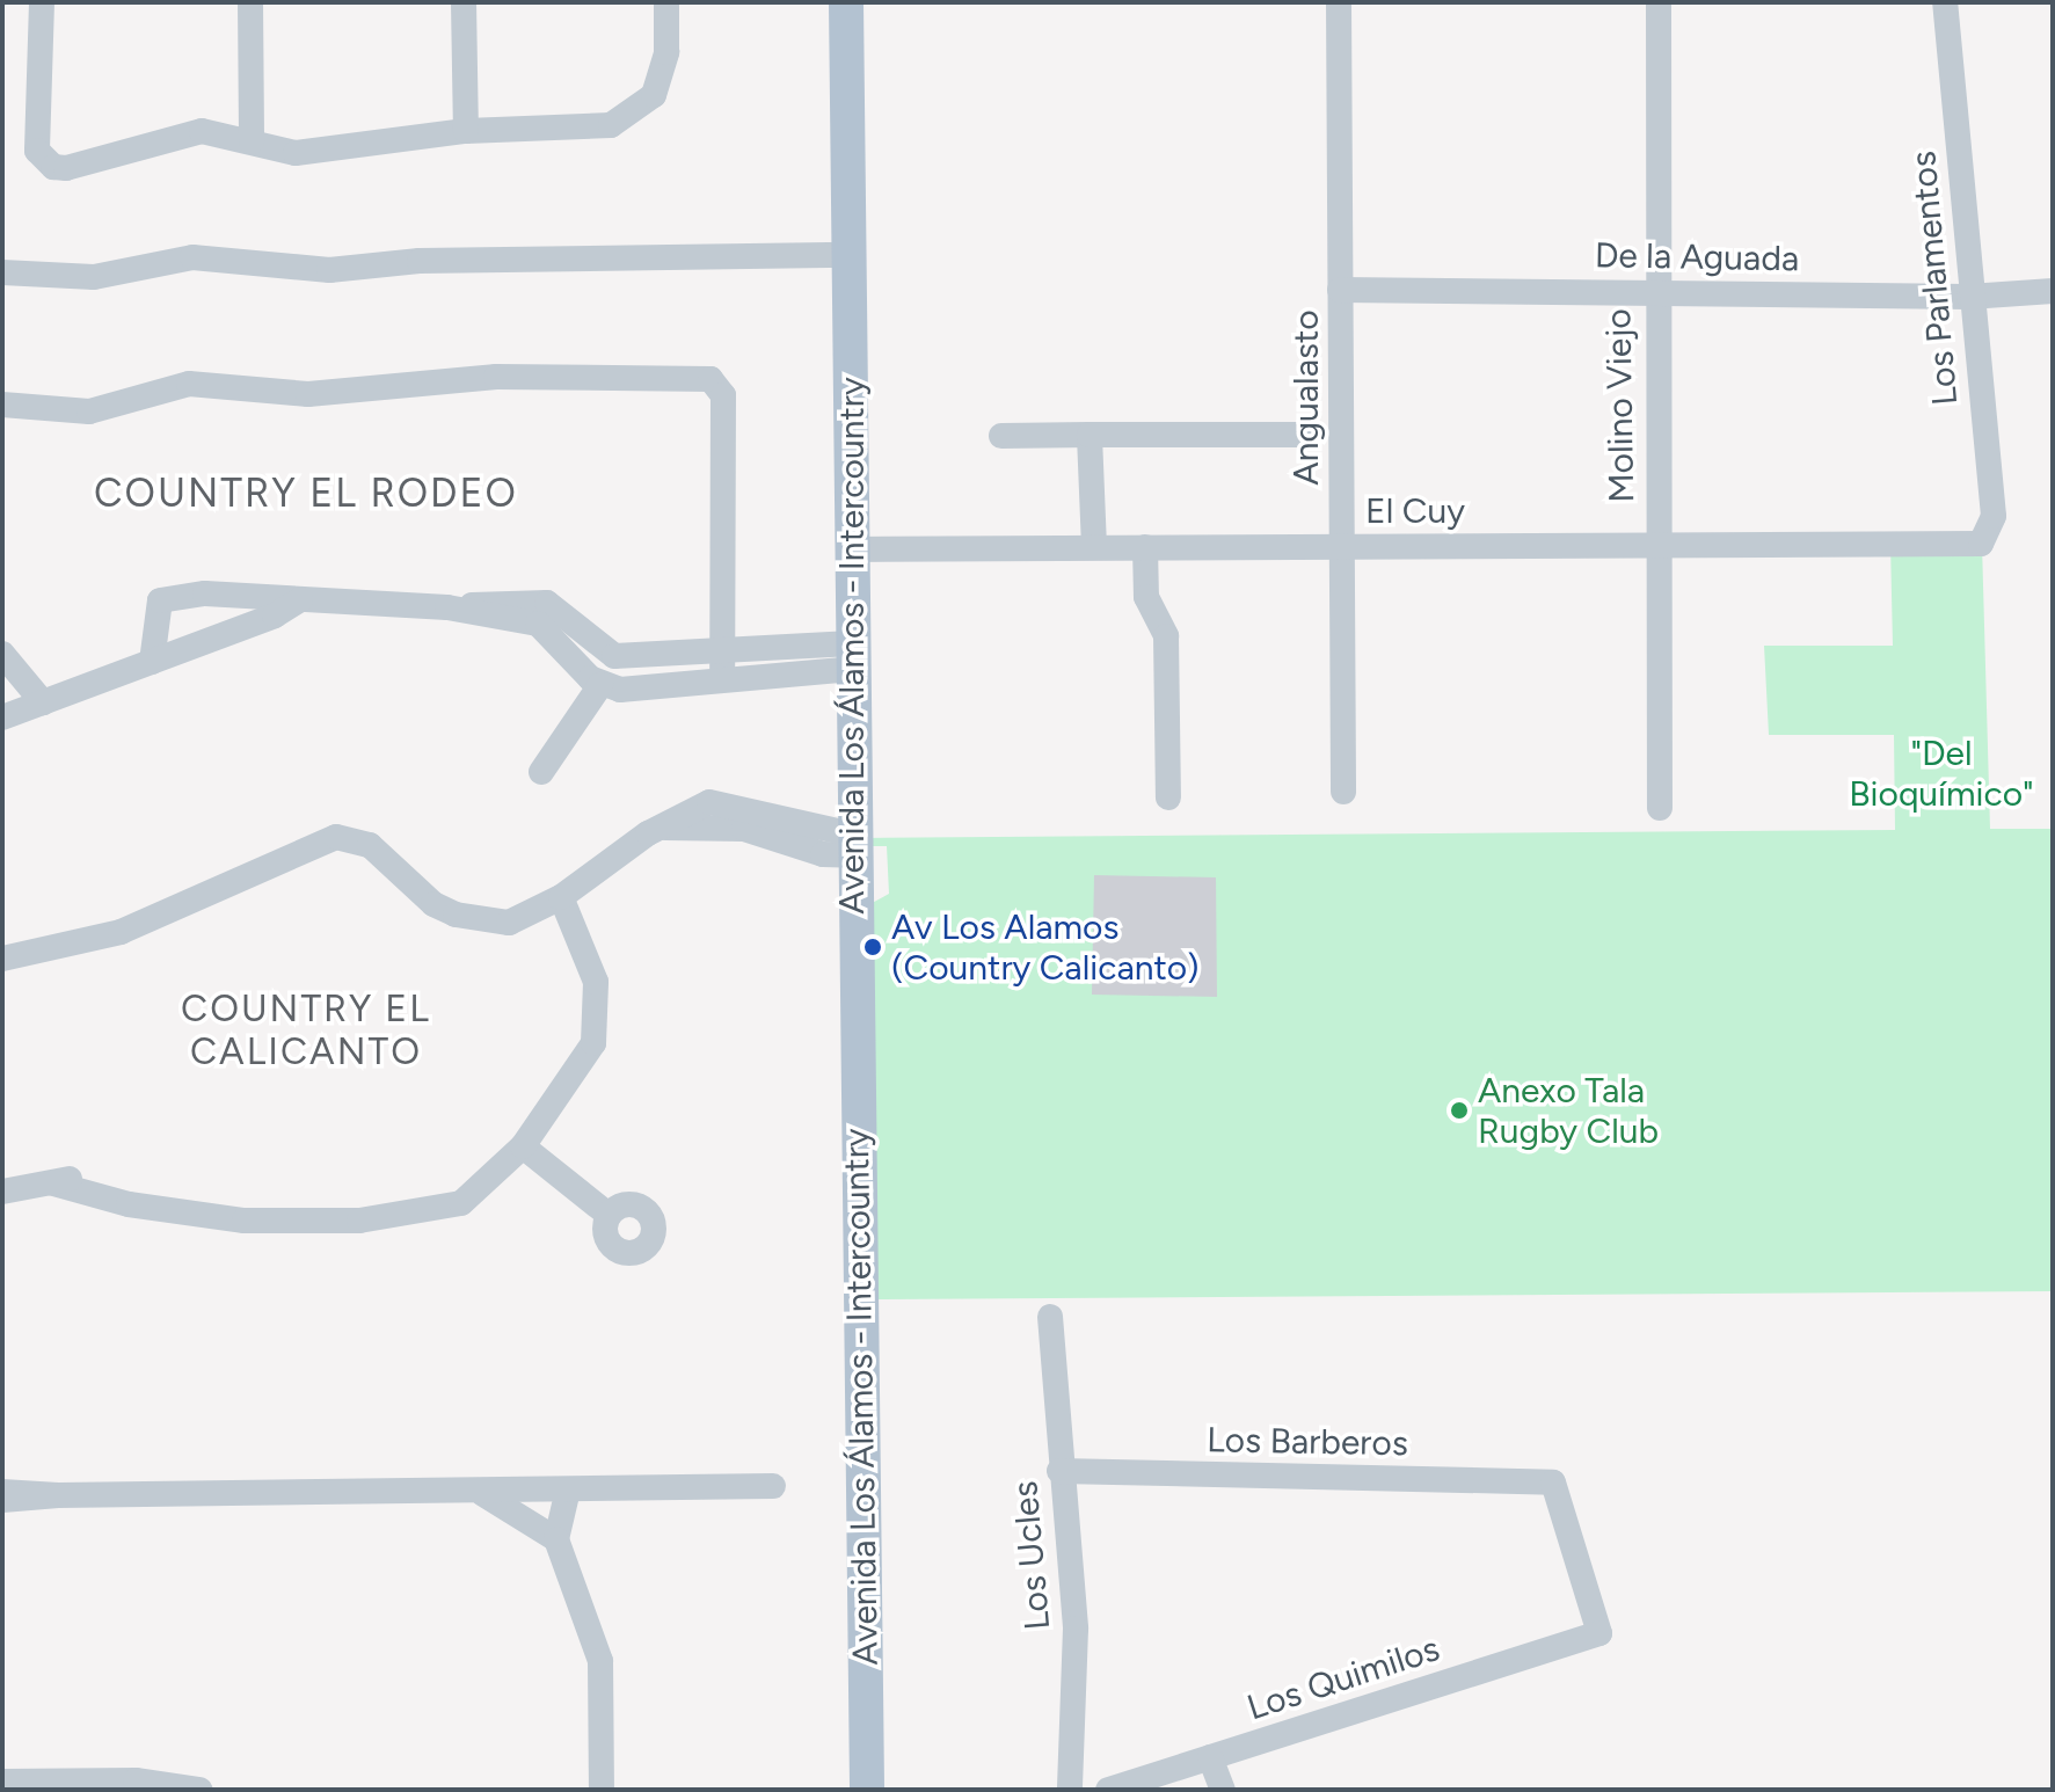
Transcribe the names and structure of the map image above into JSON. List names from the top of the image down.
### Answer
{
  "streets": {
    "main road": ["Avenida Los Álamos - Intercountry"],
    "street": [
      "De la Aguada",
      "Los Parlamentos",
      "Angualasto",
      "Molino Viejo",
      "El Cuy",
      "Los Barberos",
      "Los Ucles",
      "Los Quimilos"
    ]
  },
  "crossings": [
    ["De la Aguada", "Los Parlamentos"],
    ["De la Aguada", "Angualasto"],
    ["De la Aguada", "Molino Viejo"],
    ["Los Parlamentos", "El Cuy"],
    ["Angualasto", "El Cuy"],
    ["Molino Viejo", "El Cuy"],
    ["El Cuy", "Avenida Los Álamos - Intercountry"],
    ["Los Barberos", "Los Ucles"],
    ["Los Barberos", "Los Quimilos"]
  ],
  "districts": ["COUNTRY EL RODEO", "COUNTRY EL CALICANTO"],
  "parks": ["\"Del Bioquímico\""],
  "places": ["Av Los Alamos (Country Calicanto)", "Anexo Tala Rugby Club"]
}
